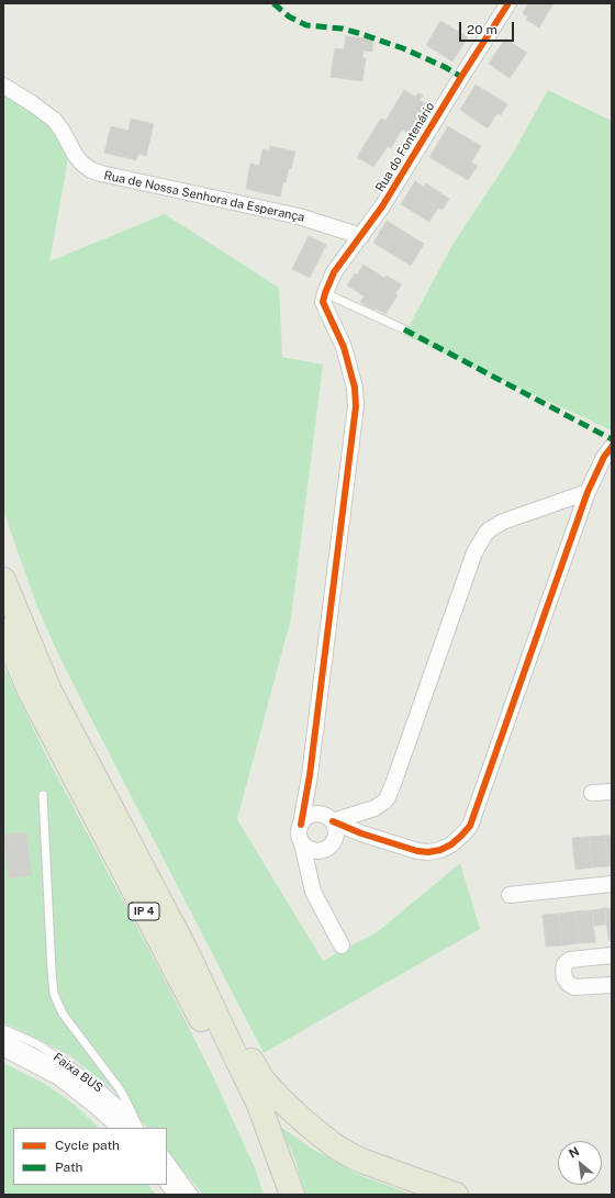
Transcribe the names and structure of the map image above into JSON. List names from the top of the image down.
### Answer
{
  "streets": {
    "highway": ["IP 4"],
    "street": ["Rua do Fontenário", "Rua de Nossa Senhora da Esperança"],
    "lane": ["Faixa BUS"]
  },
  "crossings": [
    ["Rua do Fontenário", "Rua de Nossa Senhora da Esperança"]
  ],
  "legend": ["Cycle path", "Path"],
  "scale_bar": "20 m",
  "north": "top left"
}
